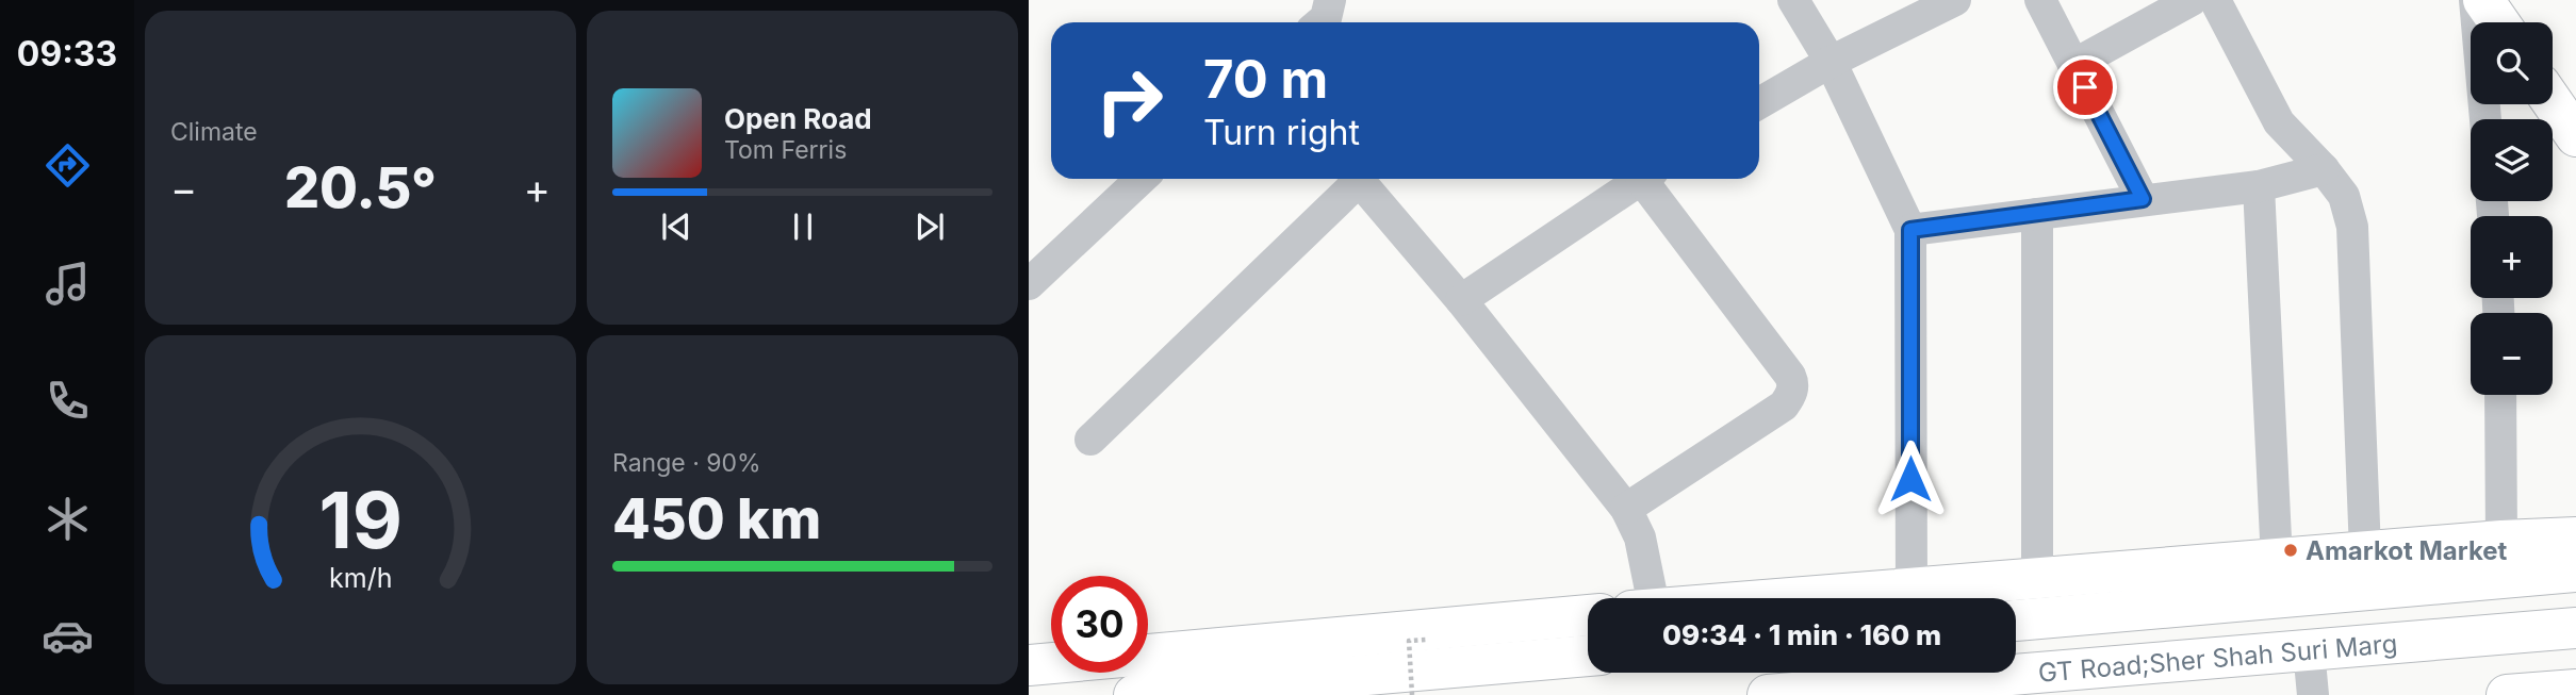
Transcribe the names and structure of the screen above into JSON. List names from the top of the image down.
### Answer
{
  "streets": {
    "main road": ["GT Road;Sher Shah Suri Marg"]
  },
  "places": ["Amarkot Market"],
  "page": {
    "tabs": "09:33",
    "tile": [
      "Climate",
      ["Range · 90%", "450 km"]
    ],
    "map_buttons": ["+", "−"],
    "turn": ["70 m", "Turn right"],
    "song": ["Open Road", "Tom Ferris"],
    "heat": ["−", "20.5°", "+"],
    "limit": "30",
    "trip": "09:34 · 1 min · 160 m",
    "gauge": ["19", "km/h"]
  }
}
